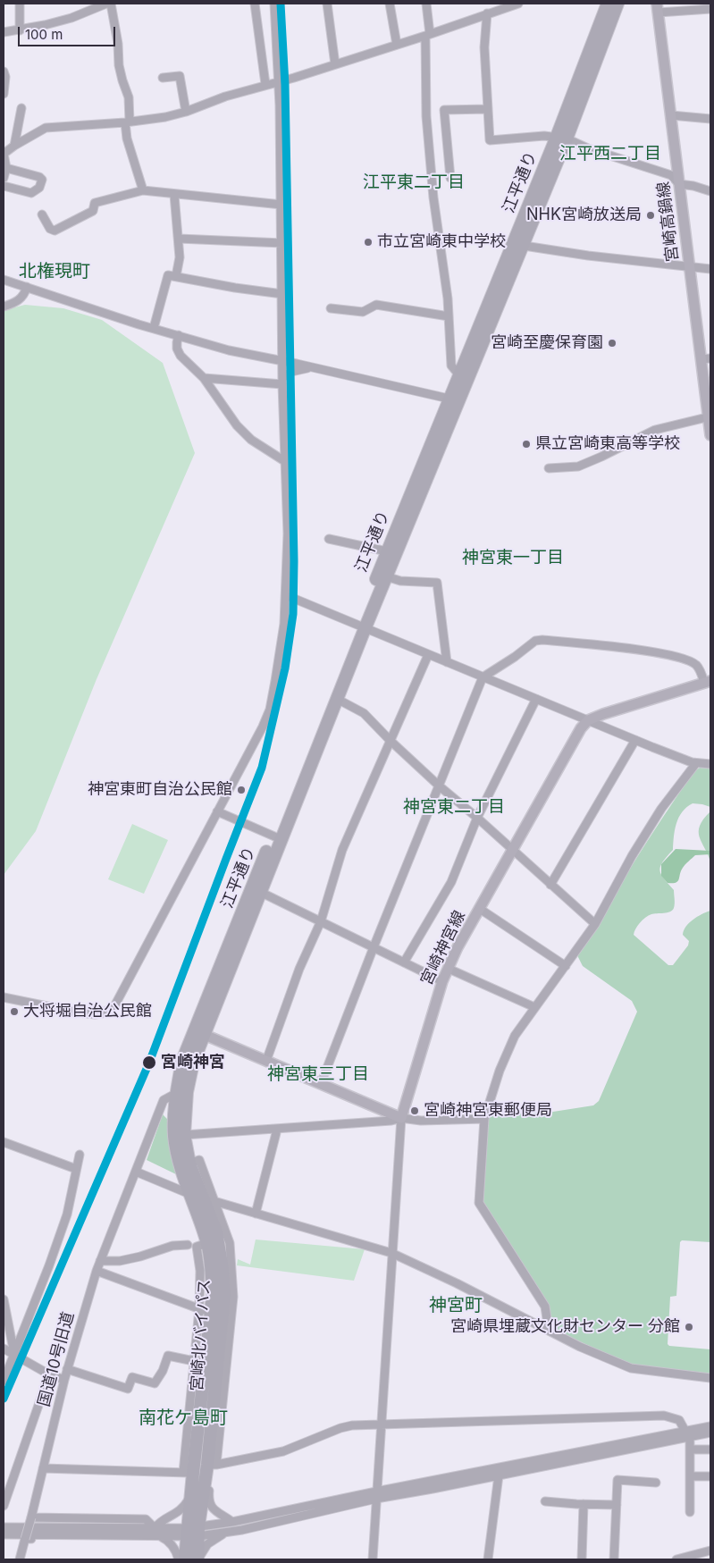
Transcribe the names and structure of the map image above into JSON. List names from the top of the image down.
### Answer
{
  "streets": {
    "highway": ["江平通り", "宮崎北バイパス"],
    "main road": ["宮崎高鍋線", "宮崎神宮線"],
    "street": ["国道10号旧道"]
  },
  "crossings": [
    ["江平通り", "宮崎北バイパス"],
    ["江平通り", "国道10号旧道"],
    ["宮崎北バイパス", "国道10号旧道"]
  ],
  "districts": [
    "江平西二丁目",
    "江平東二丁目",
    "北権現町",
    "神宮東一丁目",
    "神宮東二丁目",
    "神宮東三丁目",
    "神宮町",
    "南花ケ島町"
  ],
  "places": [
    "NHK宮崎放送局",
    "市立宮崎東中学校",
    "宮崎至慶保育園",
    "県立宮崎東高等学校",
    "神宮東町自治公民館",
    "大将堀自治公民館",
    "宮崎神宮",
    "宮崎神宮東郵便局",
    "宮崎県埋蔵文化財センター 分館"
  ],
  "scale_bar": "100 m"
}
